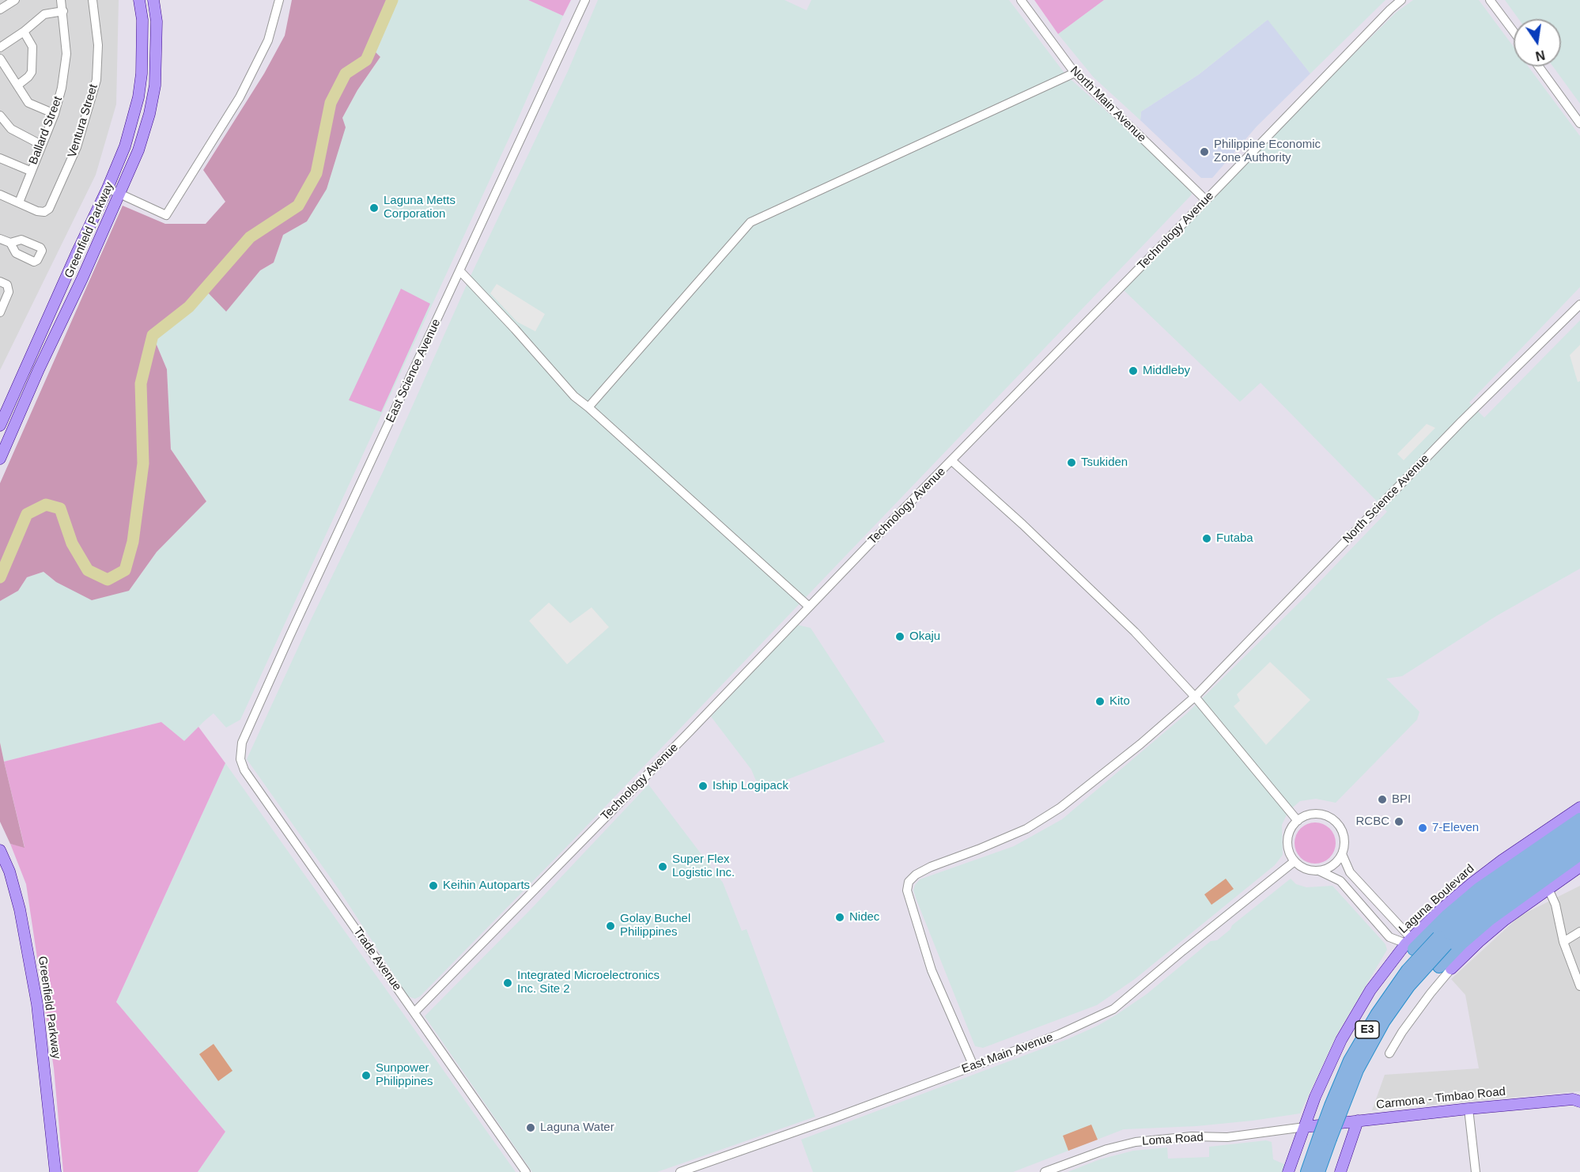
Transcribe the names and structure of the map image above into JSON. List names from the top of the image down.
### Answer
{
  "streets": {
    "highway": ["E3"],
    "main road": ["Greenfield Parkway", "Laguna Boulevard", "Carmona - Timbao Road"],
    "street": [
      "North Main Avenue",
      "Ventura Street",
      "Ballard Street",
      "Technology Avenue",
      "East Science Avenue",
      "North Science Avenue",
      "Trade Avenue",
      "East Main Avenue",
      "Loma Road"
    ]
  },
  "crossings": [
    ["North Main Avenue", "Technology Avenue"],
    ["Ventura Street", "Ballard Street"],
    ["Technology Avenue", "Trade Avenue"],
    ["East Science Avenue", "Trade Avenue"],
    ["North Science Avenue", "East Main Avenue"],
    ["Laguna Boulevard", "Carmona - Timbao Road"],
    ["Laguna Boulevard", "Loma Road"],
    ["Carmona - Timbao Road", "Loma Road"]
  ],
  "places": [
    "Philippine Economic Zone Authority",
    "Laguna Metts Corporation",
    "Middleby",
    "Tsukiden",
    "Futaba",
    "Okaju",
    "Kito",
    "Iship Logipack",
    "BPI",
    "RCBC",
    "7-Eleven",
    "Super Flex Logistic Inc.",
    "Keihin Autoparts",
    "Nidec",
    "Golay Buchel Philippines",
    "Integrated Microelectronics Inc. Site 2",
    "Sunpower Philippines",
    "Laguna Water"
  ],
  "north": "bottom"
}
